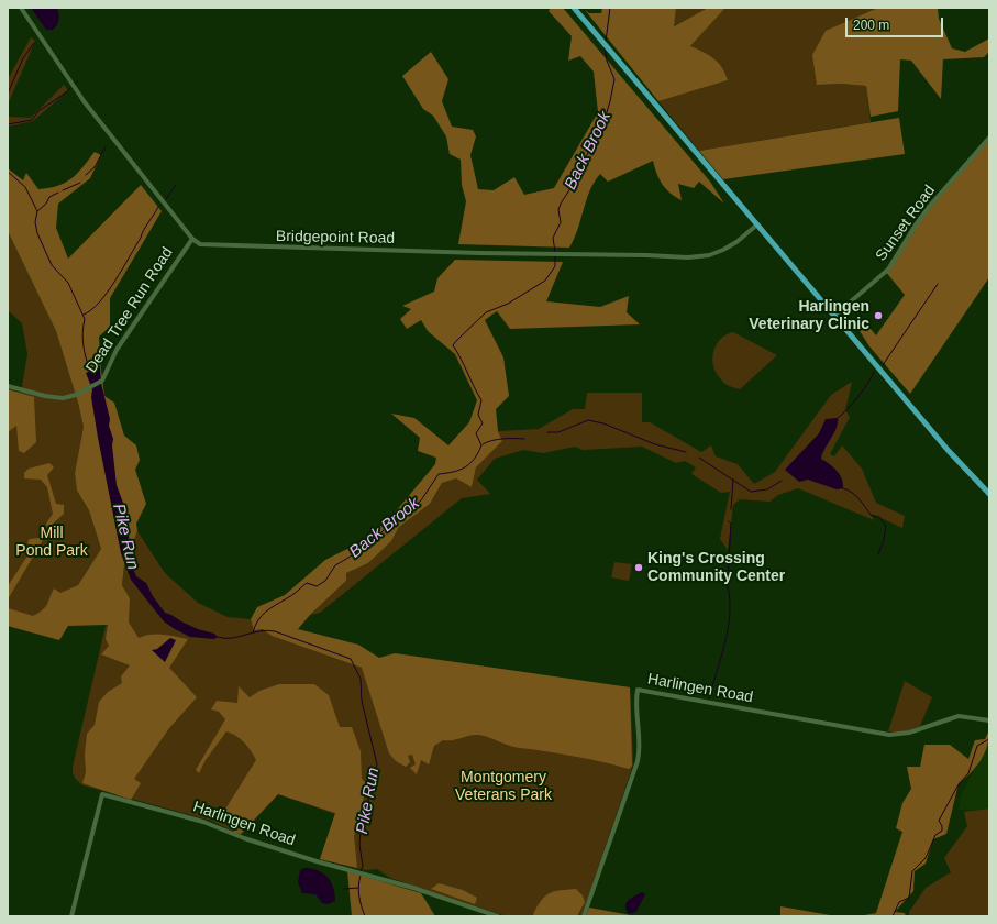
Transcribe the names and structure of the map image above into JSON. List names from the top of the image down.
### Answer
{
  "streets": {
    "street": [
      "Sunset Road",
      "Bridgepoint Road",
      "Dead Tree Run Road",
      "Harlingen Road"
    ]
  },
  "crossings": [
    ["Bridgepoint Road", "Dead Tree Run Road"]
  ],
  "water": ["Back Brook", "Pike Run"],
  "parks": ["Mill Pond Park", "Montgomery Veterans Park"],
  "places": ["Harlingen Veterinary Clinic", "King's Crossing Community Center"],
  "scale_bar": "200 m"
}
